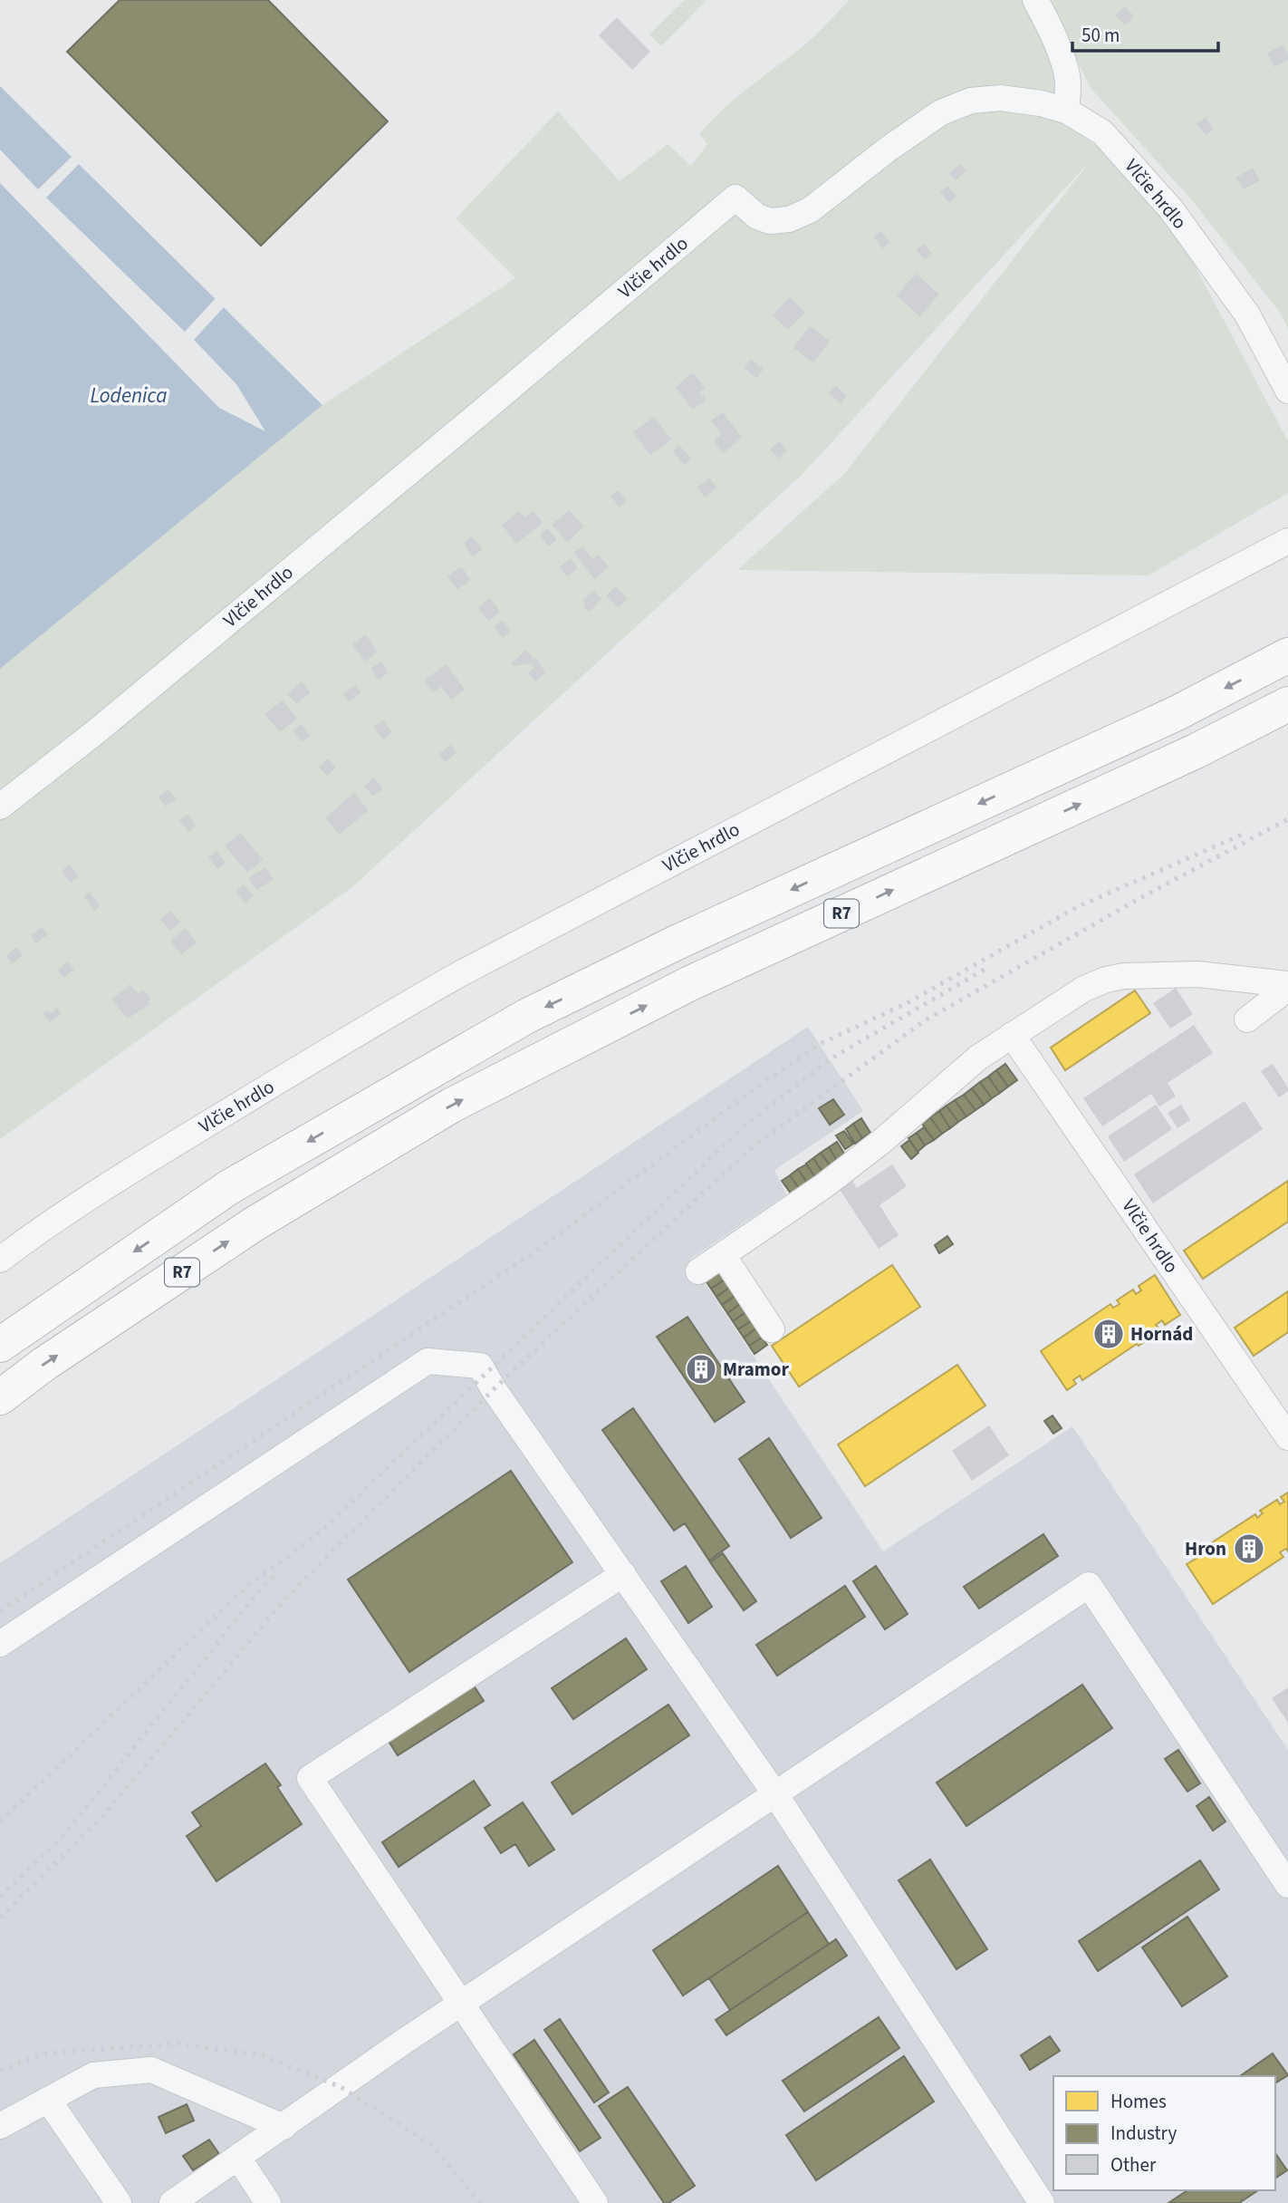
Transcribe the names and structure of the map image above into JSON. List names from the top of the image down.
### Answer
{
  "streets": {
    "highway": ["R7"],
    "street": ["Vlčie hrdlo"]
  },
  "water": ["Lodenica"],
  "places": {
    "building": ["Hornád", "Mramor", "Hron"]
  },
  "legend": ["Homes", "Industry", "Other"],
  "scale_bar": "50 m"
}
